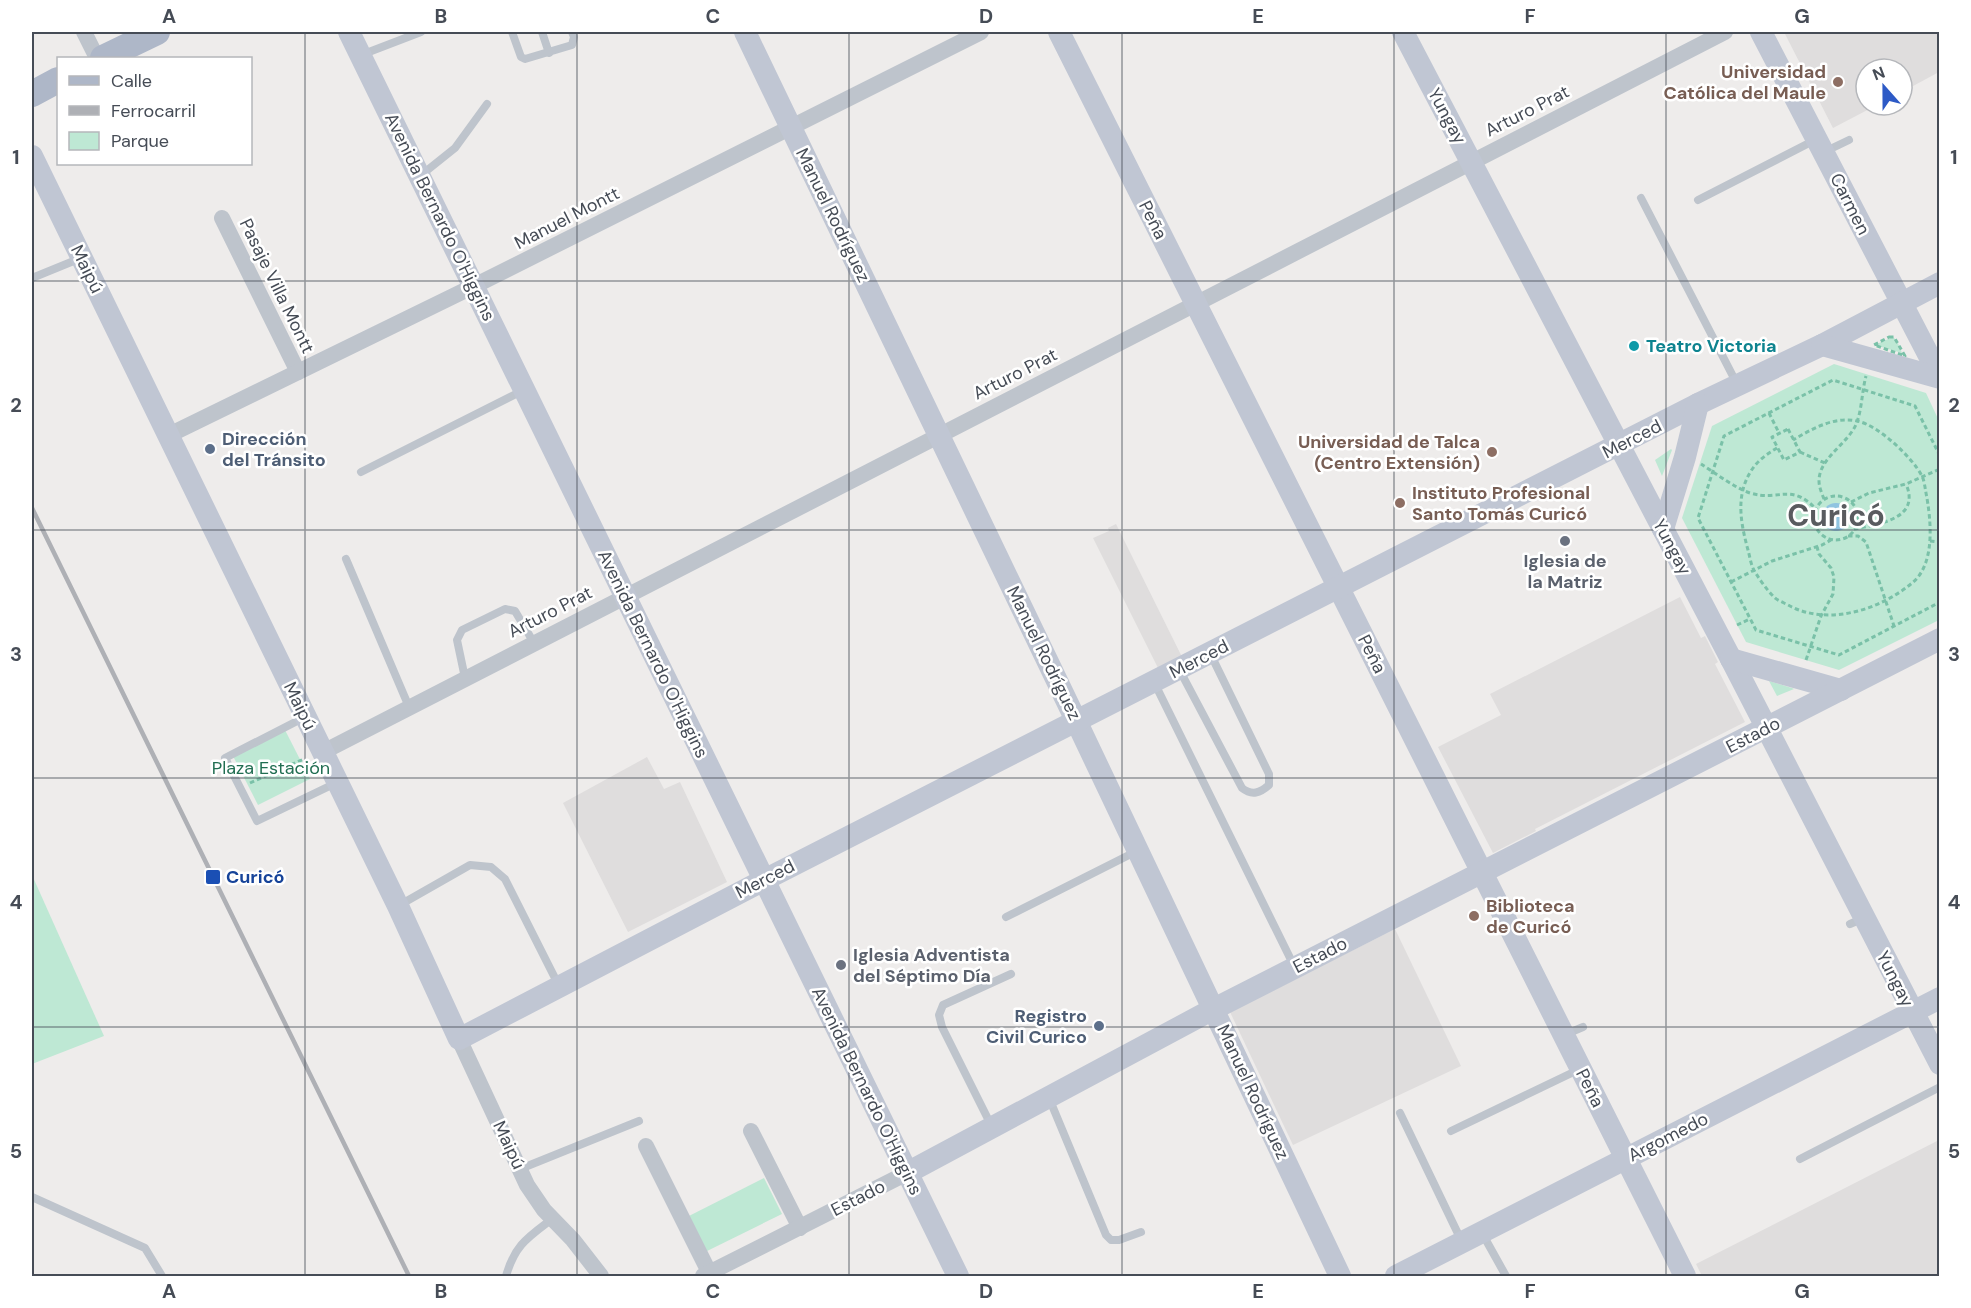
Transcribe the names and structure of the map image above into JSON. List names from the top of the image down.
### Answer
{
  "streets": {
    "street": [
      "Arturo Prat",
      "Yungay",
      "Carmen",
      "Manuel Rodríguez",
      "Avenida Bernardo O'Higgins",
      "Manuel Montt",
      "Peña",
      "Maipú",
      "Pasaje Villa Montt",
      "Merced",
      "Estado",
      "Argomedo"
    ]
  },
  "crossings": [
    ["Arturo Prat", "Yungay"],
    ["Arturo Prat", "Manuel Rodríguez"],
    ["Arturo Prat", "Avenida Bernardo O'Higgins"],
    ["Arturo Prat", "Peña"],
    ["Arturo Prat", "Maipú"],
    ["Yungay", "Merced"],
    ["Yungay", "Estado"],
    ["Yungay", "Argomedo"],
    ["Carmen", "Merced"],
    ["Manuel Rodríguez", "Manuel Montt"],
    ["Manuel Rodríguez", "Merced"],
    ["Manuel Rodríguez", "Estado"],
    ["Avenida Bernardo O'Higgins", "Manuel Montt"],
    ["Avenida Bernardo O'Higgins", "Merced"],
    ["Avenida Bernardo O'Higgins", "Estado"],
    ["Manuel Montt", "Maipú"],
    ["Manuel Montt", "Pasaje Villa Montt"],
    ["Peña", "Merced"],
    ["Peña", "Estado"],
    ["Peña", "Argomedo"],
    ["Maipú", "Merced"]
  ],
  "districts": ["Curicó"],
  "parks": ["Plaza Estación"],
  "places": {
    "other": [
      "Universidad Católica del Maule",
      "Teatro Victoria",
      "Dirección del Tránsito",
      "Universidad de Talca (Centro Extensión)",
      "Instituto Profesional Santo Tomás Curicó",
      "Iglesia de la Matriz",
      "Biblioteca de Curicó",
      "Iglesia Adventista del Séptimo Día",
      "Registro Civil Curico"
    ],
    "transit": ["Curicó"]
  },
  "legend": ["Calle", "Ferrocarril", "Parque"],
  "north": "top",
  "grid": {
    "columns": [
      "A",
      "B",
      "C",
      "D",
      "E",
      "F",
      "G"
    ],
    "rows": [
      "1",
      "2",
      "3",
      "4",
      "5"
    ]
  }
}
